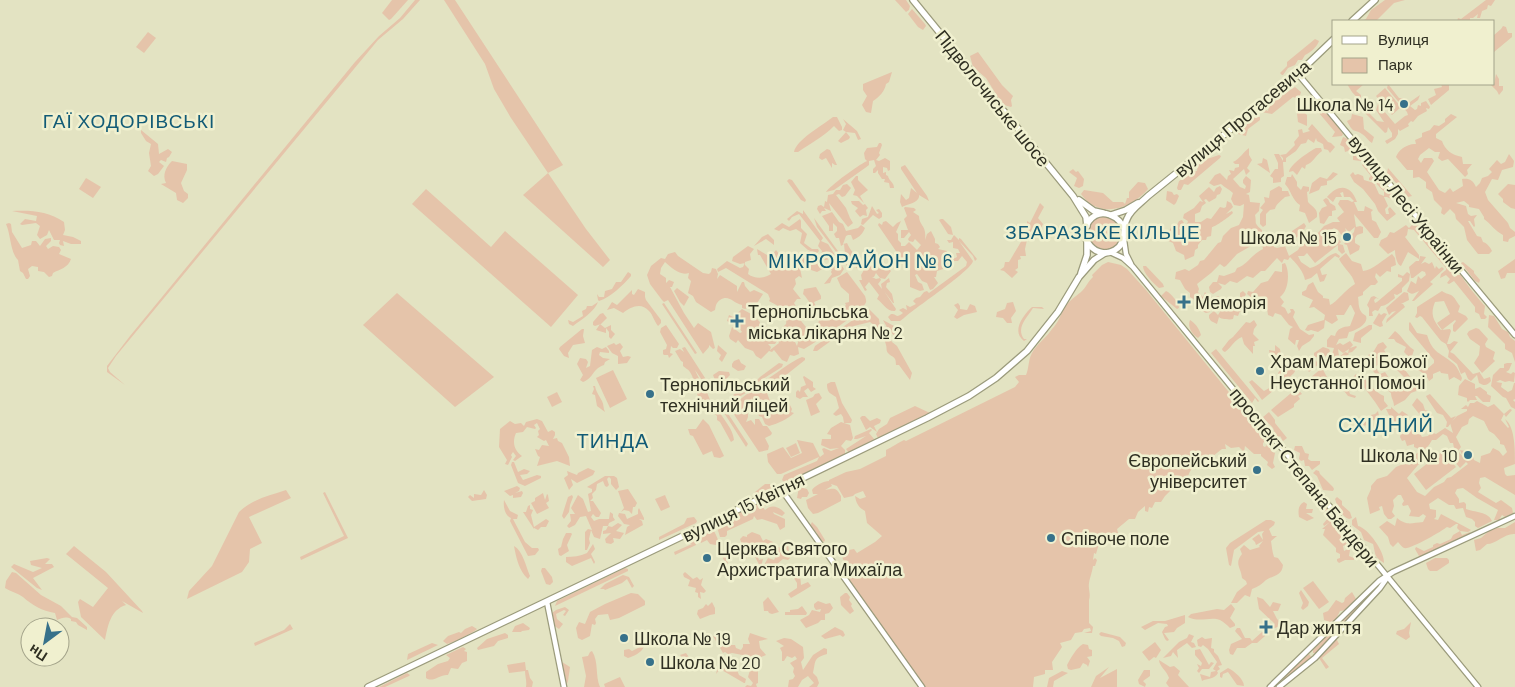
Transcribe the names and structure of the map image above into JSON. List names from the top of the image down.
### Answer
{
  "streets": {
    "highway": ["Підволочиське шосе", "вулиця Протасевича", "вулиця 15 Квітня"],
    "main road": ["вулиця Лесі Українки", "проспект Степана Бандери"]
  },
  "crossings": [
    ["Підволочиське шосе", "вулиця Протасевича"],
    ["Підволочиське шосе", "проспект Степана Бандери"],
    ["Підволочиське шосе", "вулиця 15 Квітня"],
    ["вулиця Протасевича", "вулиця Лесі Українки"],
    ["вулиця Протасевича", "проспект Степана Бандери"],
    ["вулиця Протасевича", "вулиця 15 Квітня"],
    ["проспект Степана Бандери", "вулиця 15 Квітня"]
  ],
  "districts": [
    "ГАЇ ХОДОРІВСЬКІ",
    "ЗБАРАЗЬКЕ КІЛЬЦЕ",
    "МІКРОРАЙОН № 6",
    "СХІДНИЙ",
    "ТИНДА"
  ],
  "places": {
    "other": [
      "Школа № 14",
      "Школа № 15",
      "Храм Матері Божої Неустанної Помочі",
      "Тернопільський технічний ліцей",
      "Школа № 10",
      "Європейський університет",
      "Співоче поле",
      "Церква Святого Архистратига Михаїла",
      "Школа № 19",
      "Школа № 20"
    ],
    "health": ["Меморія", "Тернопільська міська лікарня № 2", "Дар життя"]
  },
  "legend": ["Вулиця", "Парк"],
  "north": "bottom left"
}
